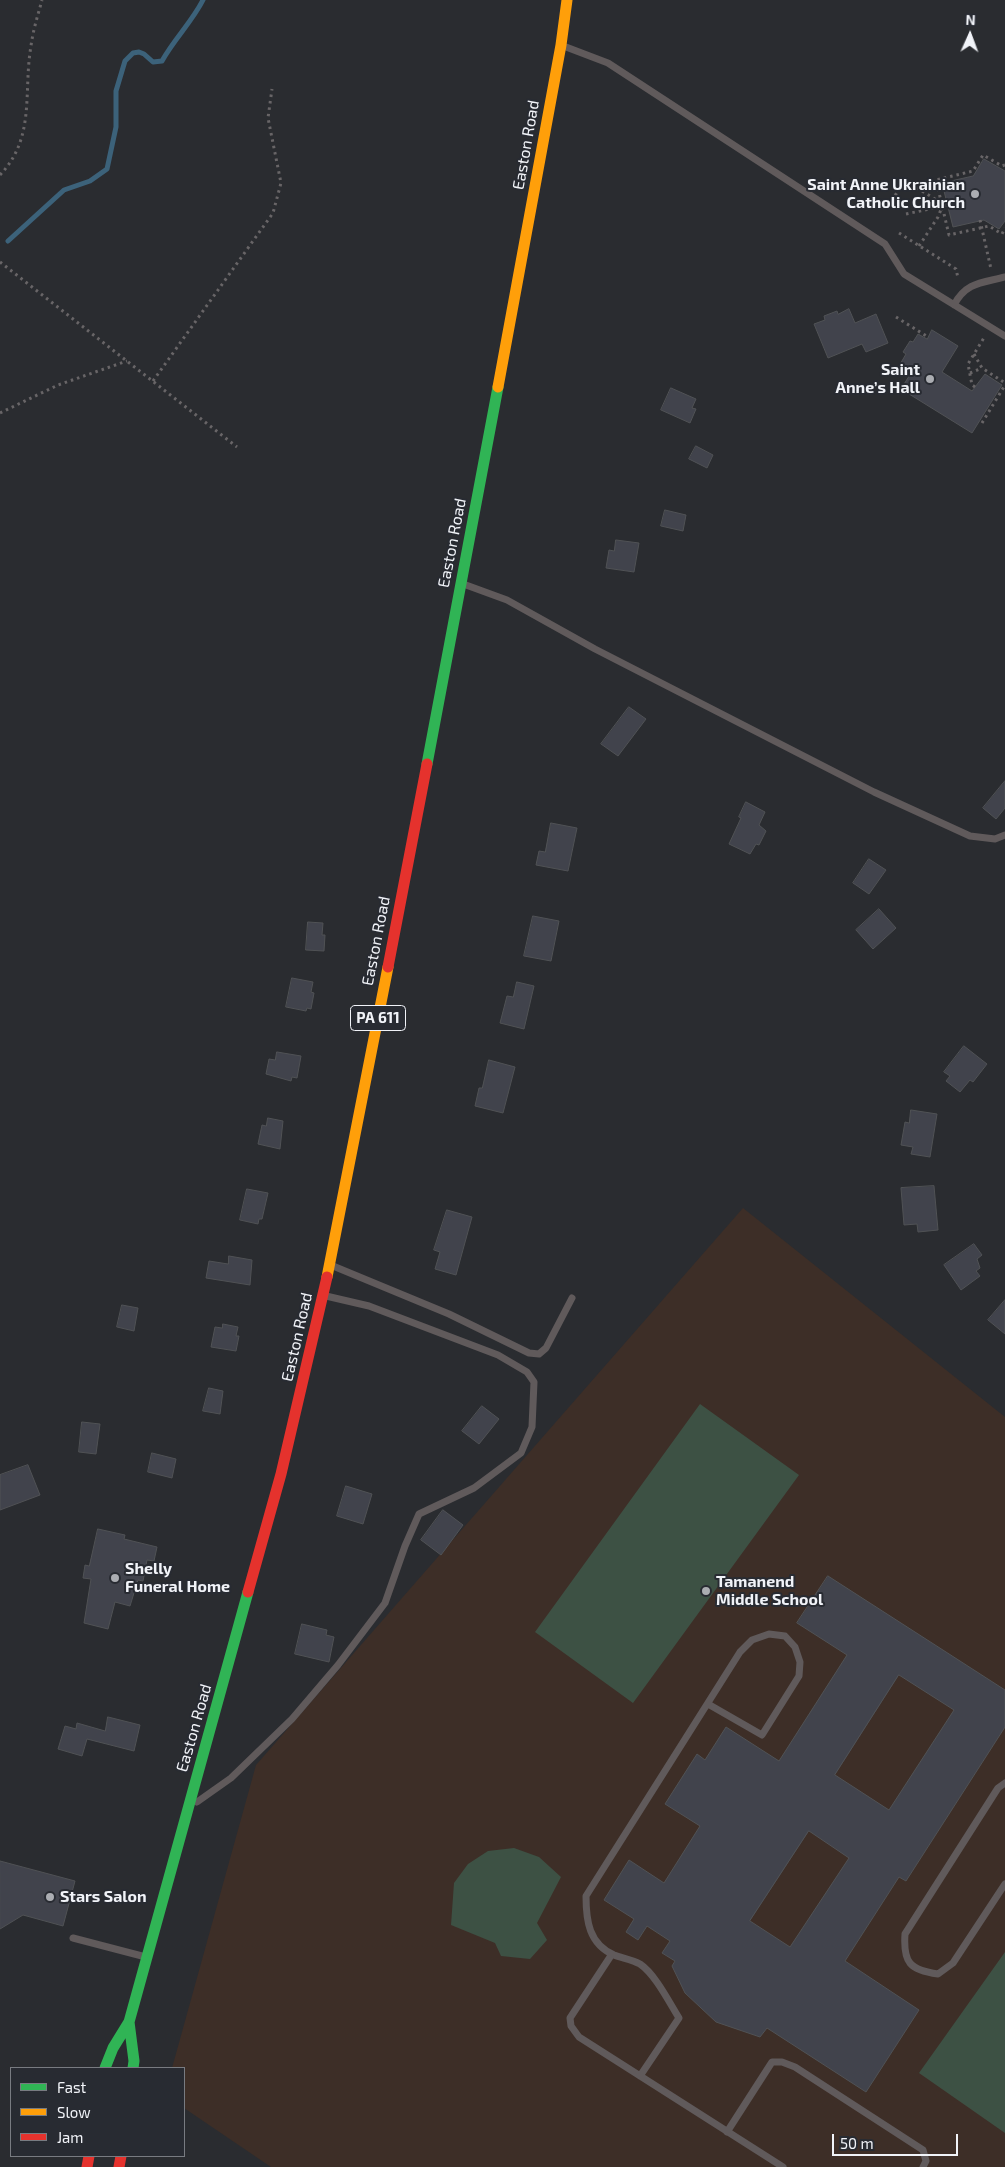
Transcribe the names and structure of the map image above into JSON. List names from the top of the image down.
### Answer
{
  "streets": {
    "highway": ["Easton Road", "PA 611"]
  },
  "places": [
    "Saint Anne Ukrainian Catholic Church",
    "Saint Anne’s Hall",
    "Shelly Funeral Home",
    "Tamanend Middle School",
    "Stars Salon"
  ],
  "legend": ["Fast", "Slow", "Jam"],
  "scale_bar": "50 m",
  "north": "top"
}
